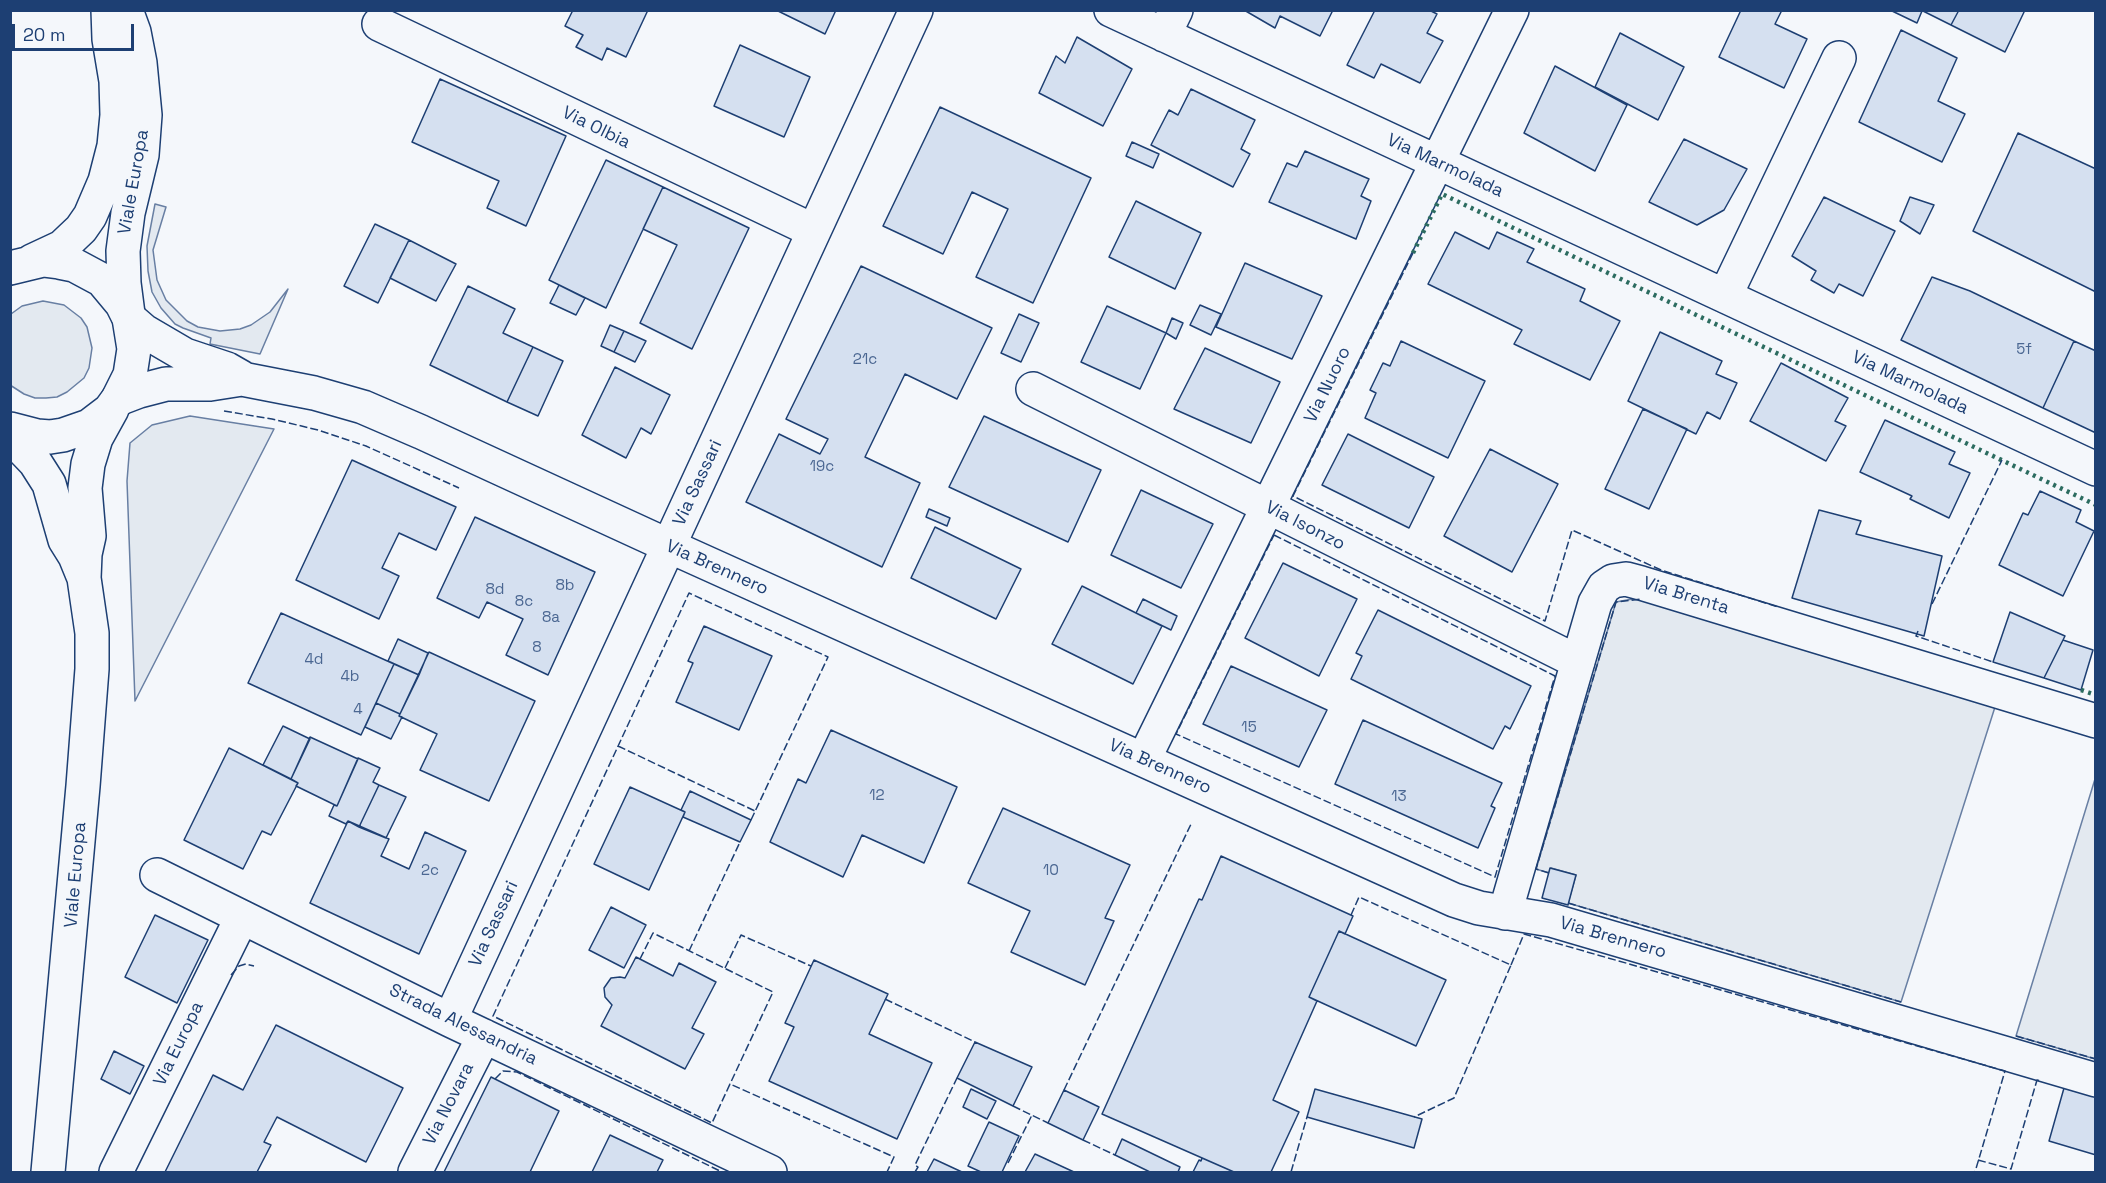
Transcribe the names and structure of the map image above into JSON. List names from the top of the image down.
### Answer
{
  "streets": {
    "street": [
      "Via Olbia",
      "Via Marmolada",
      "Viale Europa",
      "Via Nuoro",
      "Via Sassari",
      "Via Isonzo",
      "Via Brennero",
      "Via Brenta",
      "Strada Alessandria",
      "Via Europa",
      "Via Novara"
    ]
  },
  "crossings": [
    ["Via Olbia", "Via Sassari"],
    ["Via Marmolada", "Via Nuoro"],
    ["Viale Europa", "Via Brennero"],
    ["Via Nuoro", "Via Isonzo"],
    ["Via Nuoro", "Via Brennero"],
    ["Via Sassari", "Via Brennero"],
    ["Via Sassari", "Strada Alessandria"],
    ["Via Isonzo", "Via Brenta"],
    ["Via Brennero", "Via Brenta"],
    ["Strada Alessandria", "Via Europa"],
    ["Strada Alessandria", "Via Novara"]
  ],
  "house_numbers": [
    "5f",
    "21c",
    "19c",
    "8b",
    "8d",
    "8c",
    "8a",
    "8",
    "4d",
    "4b",
    "4",
    "15",
    "12",
    "13",
    "2c",
    "10"
  ],
  "scale_bar": "20 m"
}
